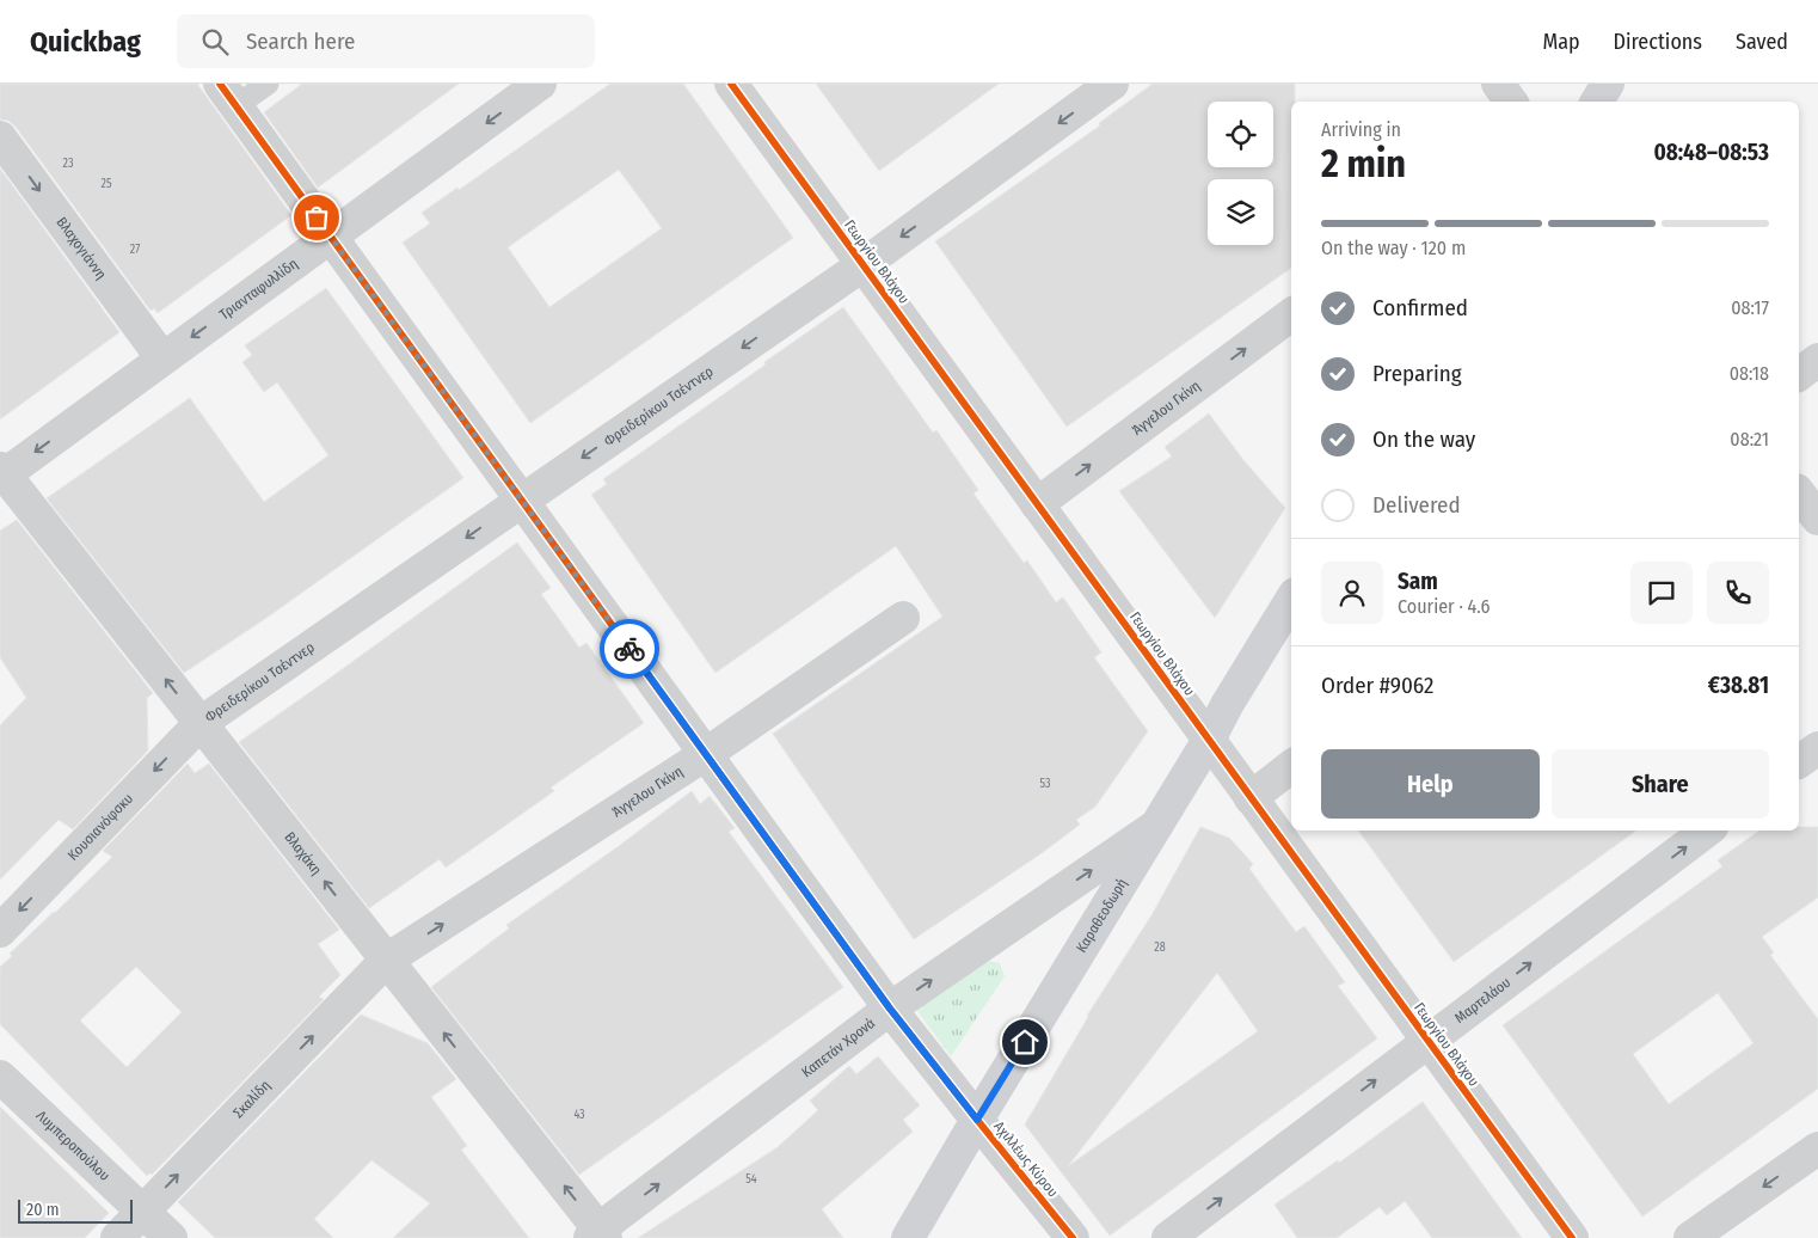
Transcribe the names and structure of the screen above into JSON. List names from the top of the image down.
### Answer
{
  "streets": {
    "street": [
      "Βλαχογιάννη",
      "Γεωργίου Βλάχου",
      "Τριανταφυλλίδη",
      "Φρειδερίκου Τσέντνερ",
      "Άγγελου Γκίνη",
      "Κουσιανόφσκυ",
      "Βλαχάκη",
      "Καραθεοδωρή",
      "Μαρτελάου",
      "Καπετάν Χρονά",
      "Σκαλίδη",
      "Λυμπεροπούλου",
      "Αχιλλέως Κύρου"
    ]
  },
  "crossings": [
    ["Βλαχογιάννη", "Τριανταφυλλίδη"],
    ["Γεωργίου Βλάχου", "Φρειδερίκου Τσέντνερ"],
    ["Γεωργίου Βλάχου", "Άγγελου Γκίνη"],
    ["Γεωργίου Βλάχου", "Καραθεοδωρή"],
    ["Γεωργίου Βλάχου", "Μαρτελάου"],
    ["Τριανταφυλλίδη", "Βλαχάκη"],
    ["Τριανταφυλλίδη", "Αχιλλέως Κύρου"],
    ["Φρειδερίκου Τσέντνερ", "Κουσιανόφσκυ"],
    ["Φρειδερίκου Τσέντνερ", "Βλαχάκη"],
    ["Φρειδερίκου Τσέντνερ", "Αχιλλέως Κύρου"],
    ["Άγγελου Γκίνη", "Βλαχάκη"],
    ["Άγγελου Γκίνη", "Σκαλίδη"],
    ["Άγγελου Γκίνη", "Αχιλλέως Κύρου"],
    ["Κουσιανόφσκυ", "Βλαχάκη"],
    ["Βλαχάκη", "Καπετάν Χρονά"],
    ["Βλαχάκη", "Σκαλίδη"],
    ["Καραθεοδωρή", "Καπετάν Χρονά"],
    ["Καραθεοδωρή", "Αχιλλέως Κύρου"],
    ["Καπετάν Χρονά", "Αχιλλέως Κύρου"],
    ["Σκαλίδη", "Λυμπεροπούλου"]
  ],
  "one_way": [
    "Βλαχογιάννη",
    "Τριανταφυλλίδη",
    "Φρειδερίκου Τσέντνερ",
    "Άγγελου Γκίνη",
    "Κουσιανόφσκυ",
    "Βλαχάκη",
    "Μαρτελάου",
    "Καπετάν Χρονά",
    "Σκαλίδη"
  ],
  "house_numbers": [
    "23",
    "25",
    "27",
    "53",
    "28",
    "43",
    "54"
  ],
  "scale_bar": "20 m",
  "page": {
    "header": "Quickbag",
    "search": "Search here",
    "nav": ["Map", "Directions", "Saved"],
    "heading": ["2 min", "Arriving in", "08:48–08:53"],
    "panel": [
      "Sam",
      "Courier · 4.6",
      "Order #9062",
      "€38.81"
    ],
    "bar": "On the way · 120 m",
    "list": [
      ["Confirmed", "08:17"],
      ["Preparing", "08:18"],
      ["On the way", "08:21"],
      "Delivered"
    ],
    "buttons": ["Help", "Share"],
    "scale": "20 m"
  }
}
